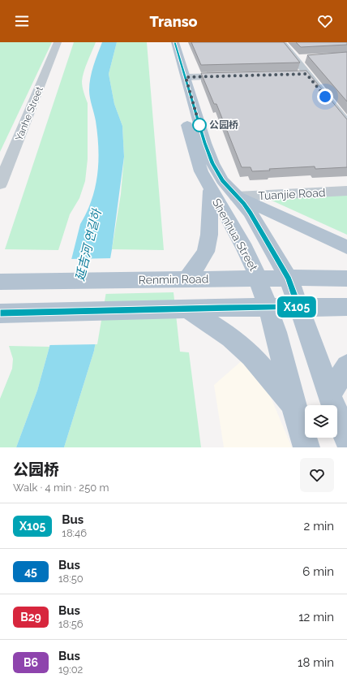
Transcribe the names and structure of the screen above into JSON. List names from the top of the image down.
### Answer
{
  "streets": {
    "main road": ["Shenhua Street", "Renmin Road"],
    "street": ["Yanhe Street", "Tuanjie Road"]
  },
  "crossings": [
    ["Tuanjie Road", "Shenhua Street"],
    ["Shenhua Street", "Renmin Road"]
  ],
  "water": ["延吉河 연길하"],
  "places": ["公园桥"],
  "lines": ["bus line X105"],
  "page": {
    "header": "Transo",
    "on_map": "X105",
    "heading": ["公园桥", "Walk · 4 min · 250 m"],
    "list": [
      {
        "mark": "X105",
        "name": "Bus",
        "note": "18:46",
        "value": "2 min"
      },
      {
        "mark": "45",
        "name": "Bus",
        "note": "18:50",
        "value": "6 min"
      },
      {
        "mark": "B29",
        "name": "Bus",
        "note": "18:56",
        "value": "12 min"
      },
      {
        "mark": "B6",
        "name": "Bus",
        "note": "19:02",
        "value": "18 min"
      }
    ]
  }
}
